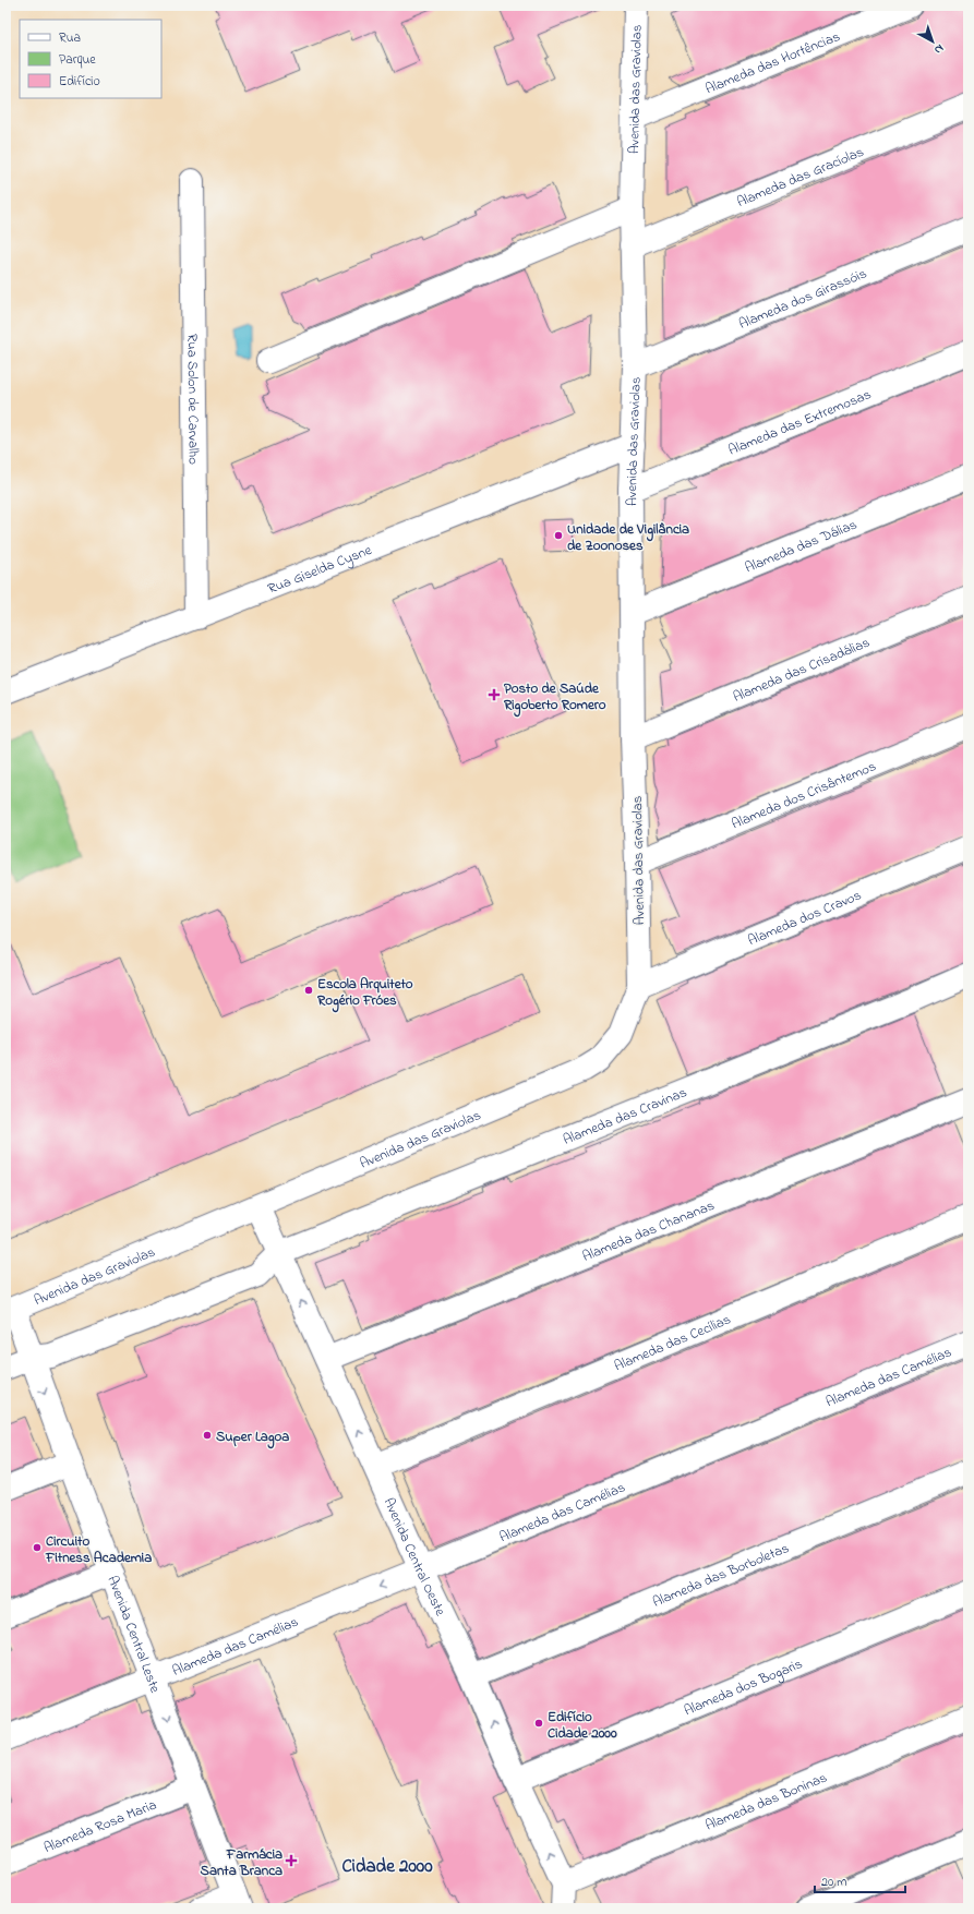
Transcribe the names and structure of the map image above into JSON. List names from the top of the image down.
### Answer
{
  "streets": {
    "street": [
      "Alameda das Hortências",
      "Avenida das Graviolas",
      "Alameda das Gracíolas",
      "Alameda dos Girassóis",
      "Rua Solon de Carvalho",
      "Alameda das Extremosas",
      "Alameda das Dálias",
      "Rua Giselda Cysne",
      "Alameda das Crisadálias",
      "Alameda dos Crisântemos",
      "Alameda dos Cravos",
      "Alameda das Cravinas",
      "Alameda das Chananas",
      "Alameda das Cecílias",
      "Alameda das Camélias",
      "Avenida Central Oeste",
      "Alameda das Borboletas",
      "Avenida Central Leste",
      "Alameda dos Bogaris",
      "Alameda das Boninas",
      "Alameda Rosa Maria"
    ]
  },
  "crossings": [
    ["Alameda das Hortências", "Avenida das Graviolas"],
    ["Avenida das Graviolas", "Alameda das Gracíolas"],
    ["Avenida das Graviolas", "Alameda dos Girassóis"],
    ["Avenida das Graviolas", "Alameda das Extremosas"],
    ["Avenida das Graviolas", "Alameda das Dálias"],
    ["Avenida das Graviolas", "Rua Giselda Cysne"],
    ["Avenida das Graviolas", "Alameda das Crisadálias"],
    ["Avenida das Graviolas", "Alameda dos Crisântemos"],
    ["Avenida das Graviolas", "Alameda dos Cravos"],
    ["Avenida das Graviolas", "Avenida Central Oeste"],
    ["Avenida das Graviolas", "Avenida Central Leste"],
    ["Rua Solon de Carvalho", "Rua Giselda Cysne"],
    ["Alameda das Cravinas", "Avenida Central Oeste"],
    ["Alameda das Chananas", "Avenida Central Oeste"],
    ["Alameda das Cecílias", "Avenida Central Oeste"],
    ["Alameda das Camélias", "Avenida Central Oeste"],
    ["Alameda das Camélias", "Avenida Central Leste"],
    ["Avenida Central Oeste", "Alameda das Borboletas"],
    ["Avenida Central Oeste", "Alameda dos Bogaris"],
    ["Avenida Central Oeste", "Alameda das Boninas"],
    ["Avenida Central Leste", "Alameda Rosa Maria"]
  ],
  "one_way": ["Avenida Central Oeste", "Avenida Central Leste"],
  "districts": ["Cidade 2000"],
  "places": {
    "other": [
      "Unidade de Vigilância de Zoonoses",
      "Escola Arquiteto Rogério Fróes",
      "Super Lagoa",
      "Circuito Fitness Academia",
      "Edifício Cidade 2000"
    ],
    "health": ["Posto de Saúde Rigoberto Romero", "Farmácia Santa Branca"]
  },
  "legend": ["Rua", "Parque", "Edifício"],
  "scale_bar": "20 m",
  "north": "bottom right"
}
